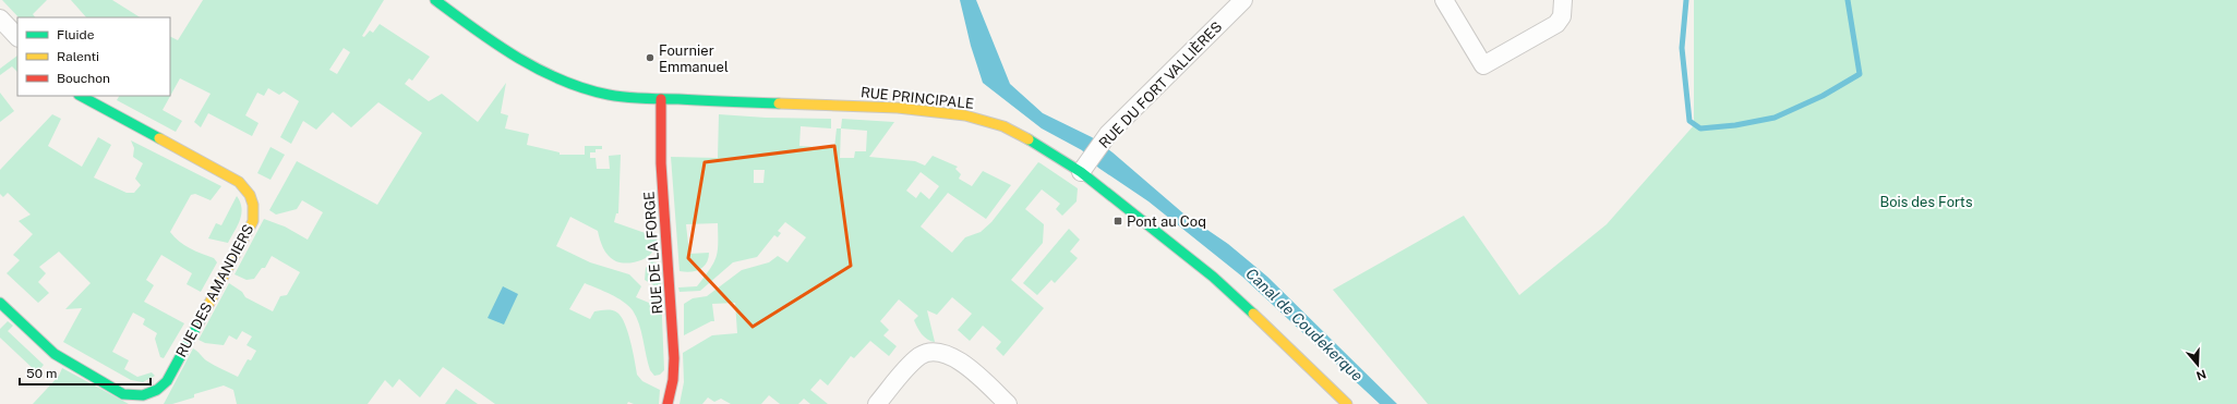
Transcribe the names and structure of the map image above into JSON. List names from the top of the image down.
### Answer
{
  "streets": {
    "street": [
      "RUE DU FORT VALLIÈRES",
      "RUE PRINCIPALE",
      "RUE DE LA FORGE",
      "RUE DES AMANDIERS"
    ]
  },
  "crossings": [
    ["RUE DU FORT VALLIÈRES", "RUE PRINCIPALE"],
    ["RUE PRINCIPALE", "RUE DE LA FORGE"]
  ],
  "water": ["Canal de Coudekerque"],
  "parks": ["Bois des Forts"],
  "places": {
    "other": ["Fournier Emmanuel"],
    "transit": ["Pont au Coq"]
  },
  "legend": ["Fluide", "Ralenti", "Bouchon"],
  "scale_bar": "50 m",
  "north": "bottom"
}
